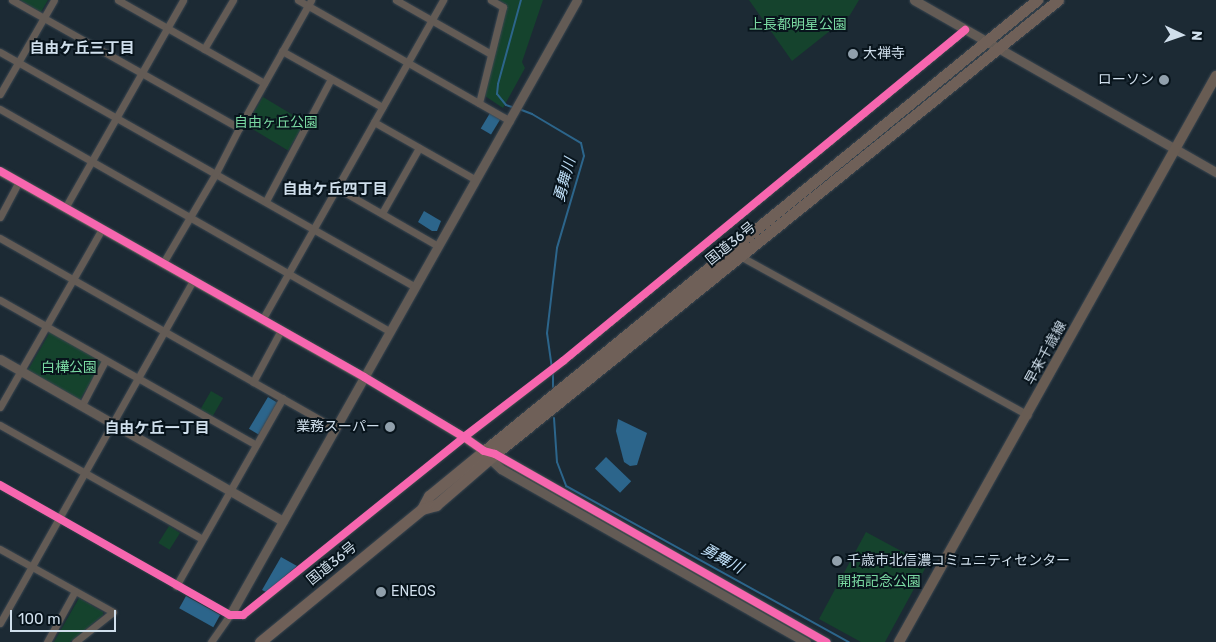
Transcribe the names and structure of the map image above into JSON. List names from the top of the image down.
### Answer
{
  "streets": {
    "highway": ["国道36号"],
    "main road": ["早来千歳線"]
  },
  "districts": ["自由ケ丘三丁目", "自由ケ丘四丁目", "自由ケ丘一丁目"],
  "water": ["勇舞川"],
  "parks": [
    "上長都明星公園",
    "自由ヶ丘公園",
    "白樺公園",
    "開拓記念公園"
  ],
  "places": [
    "大禅寺",
    "ローソン",
    "業務スーパー",
    "千歳市北信濃コミュニティセンター",
    "ENEOS"
  ],
  "scale_bar": "100 m",
  "north": "right"
}
